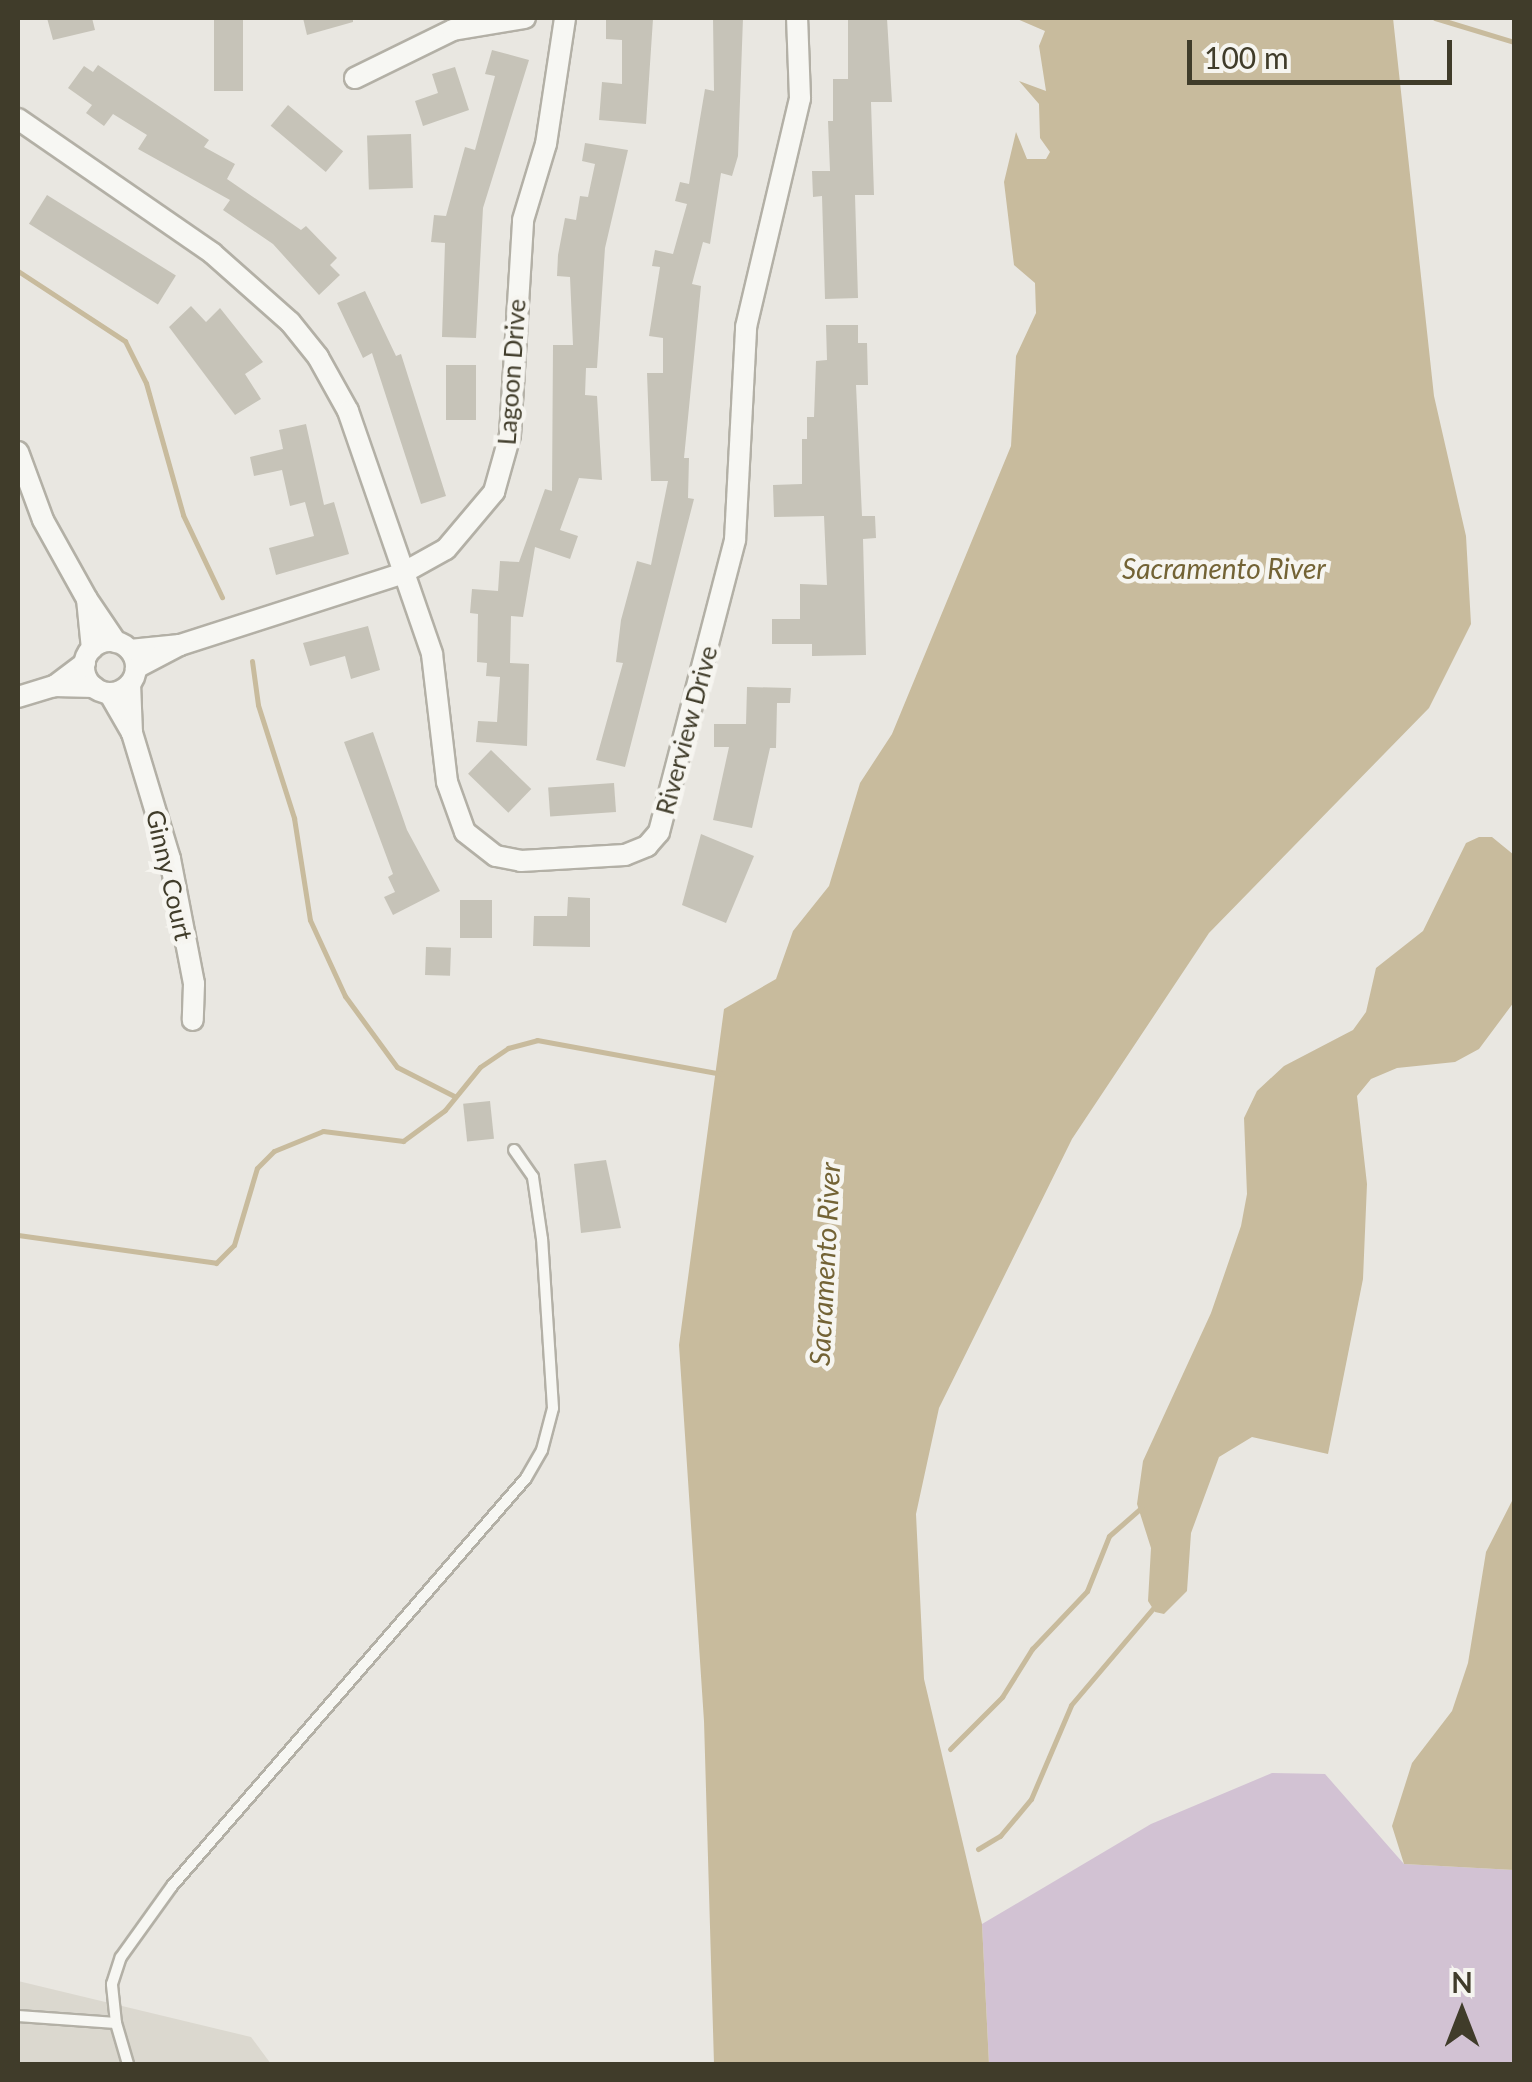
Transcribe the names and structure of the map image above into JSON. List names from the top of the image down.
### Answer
{
  "streets": {
    "street": ["Lagoon Drive", "Riverview Drive", "Ginny Court"]
  },
  "crossings": [
    ["Lagoon Drive", "Riverview Drive"]
  ],
  "water": ["Sacramento River"],
  "scale_bar": "100 m",
  "north": "top"
}
